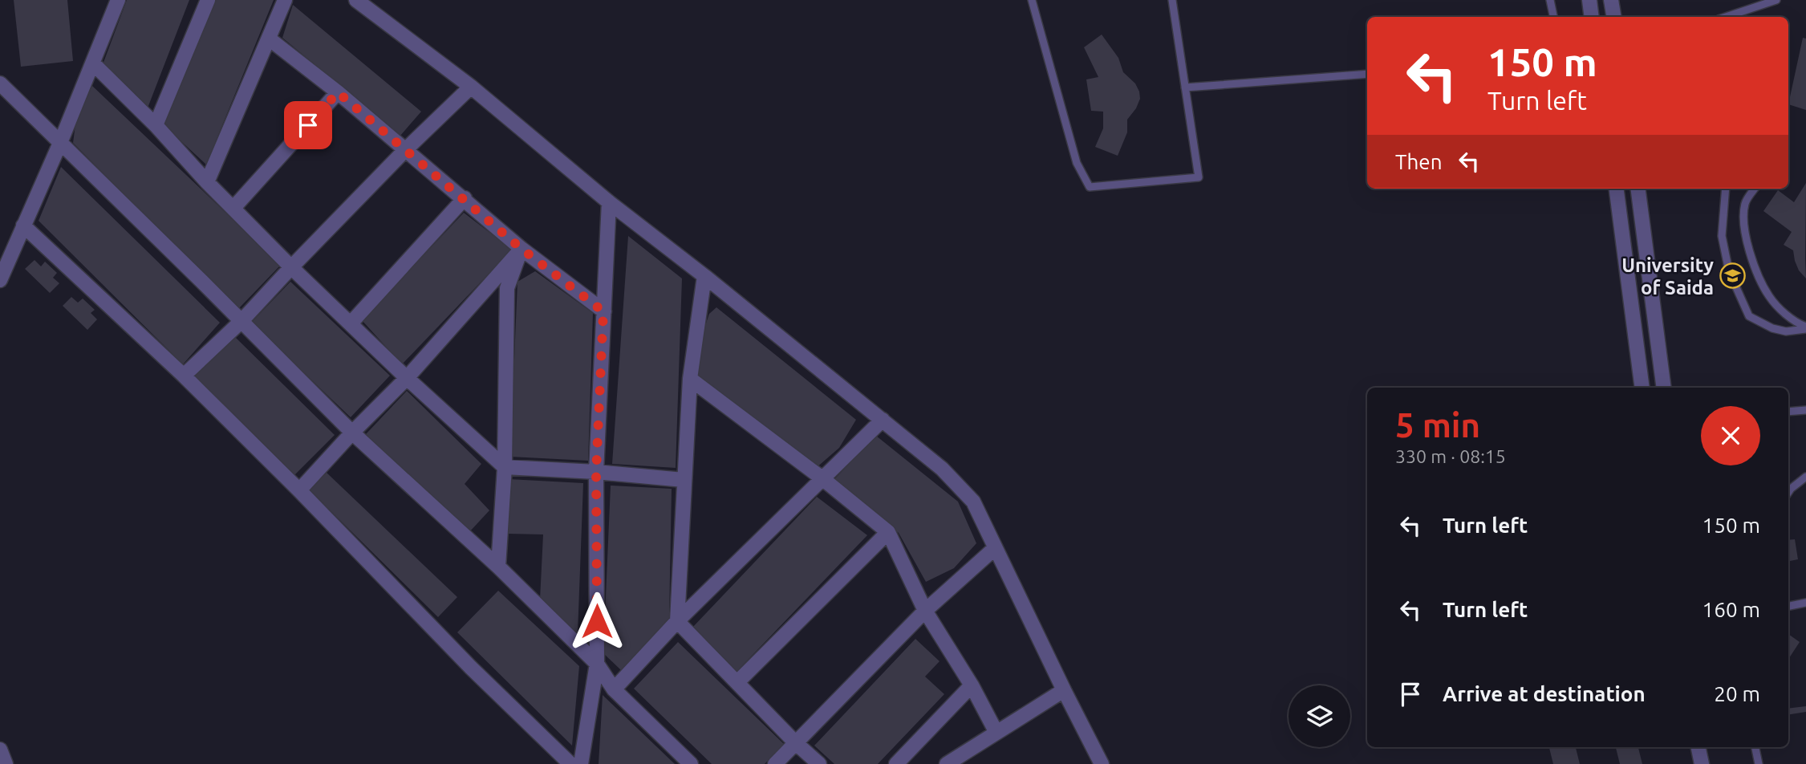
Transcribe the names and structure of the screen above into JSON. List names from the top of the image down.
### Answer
{
  "places": {
    "school or university": ["University of Saida"]
  },
  "page": {
    "turn": ["150 m", "Turn left"],
    "then": "Then",
    "heading": ["5 min", "330 m · 08:15"],
    "list": [
      {
        "name": "Turn left",
        "value": "150 m"
      },
      {
        "name": "Turn left",
        "value": "160 m"
      },
      {
        "name": "Arrive at destination",
        "value": "20 m"
      }
    ]
  }
}
